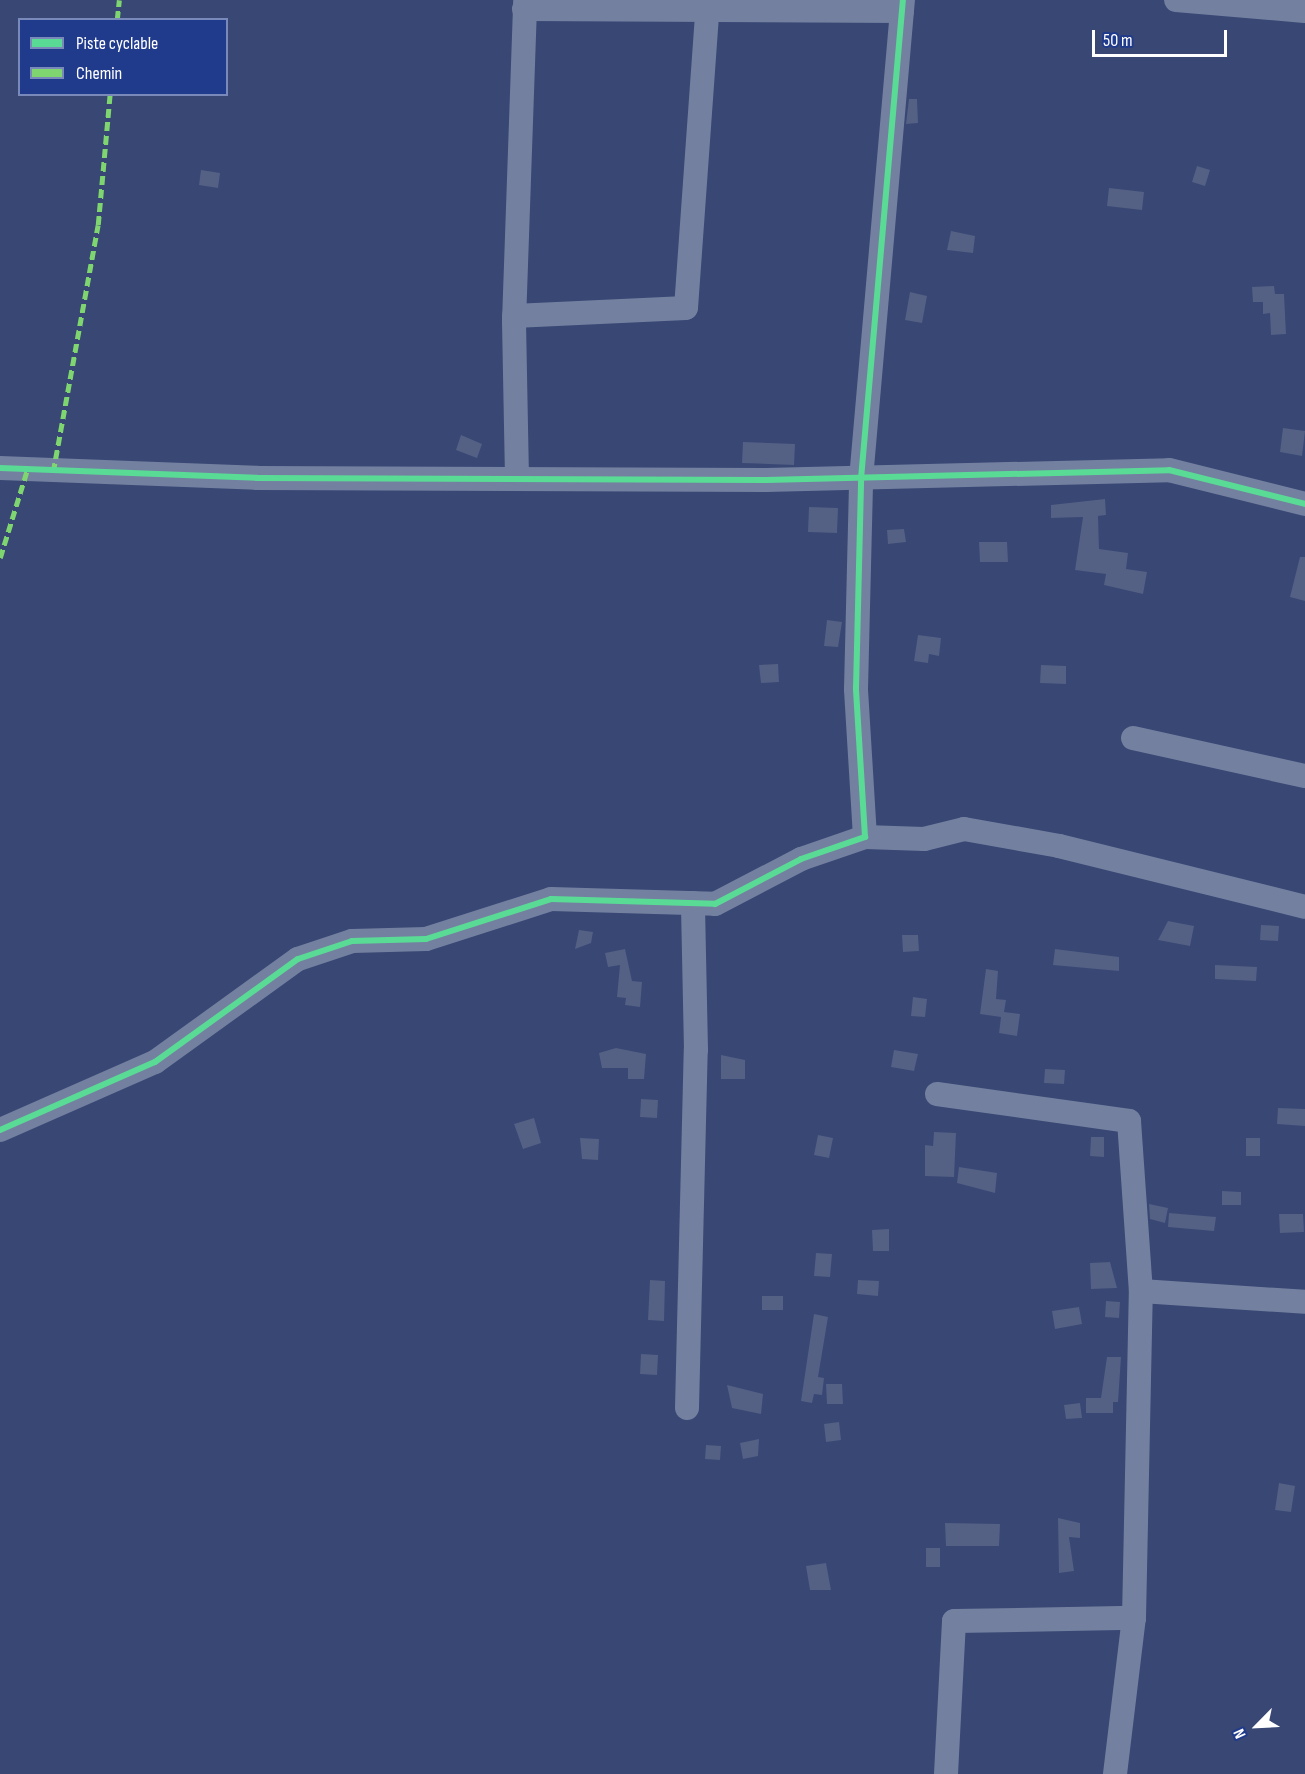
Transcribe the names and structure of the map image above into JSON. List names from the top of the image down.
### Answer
{
  "legend": ["Piste cyclable", "Chemin"],
  "scale_bar": "50 m",
  "north": "bottom left"
}
